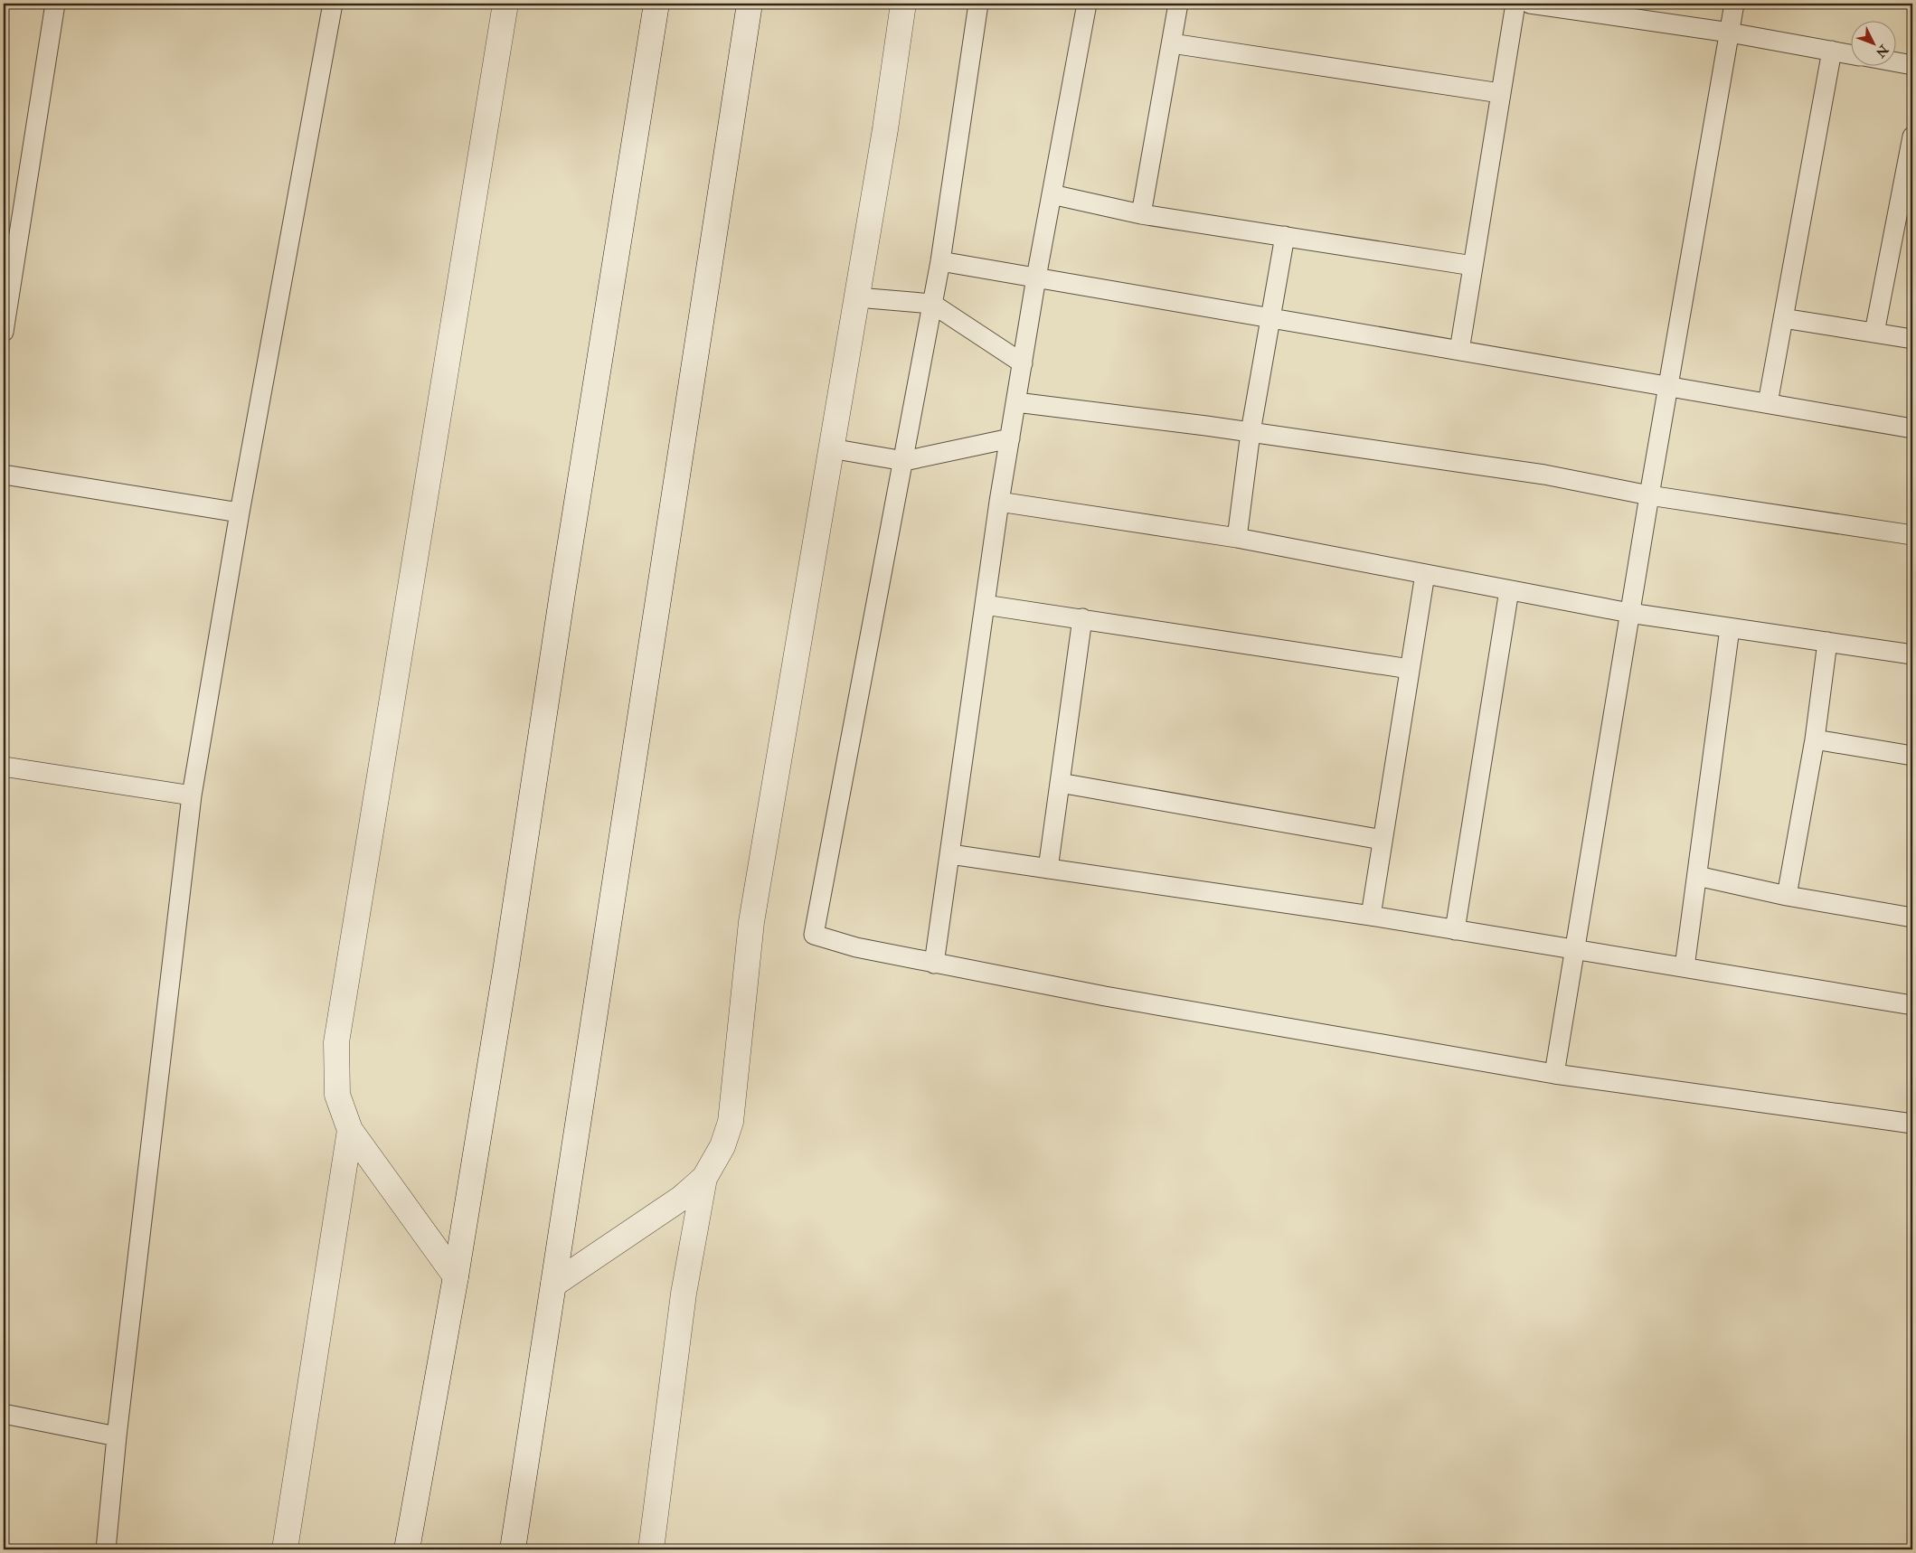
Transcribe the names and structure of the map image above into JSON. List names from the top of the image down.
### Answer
{
  "north": "bottom right"
}
